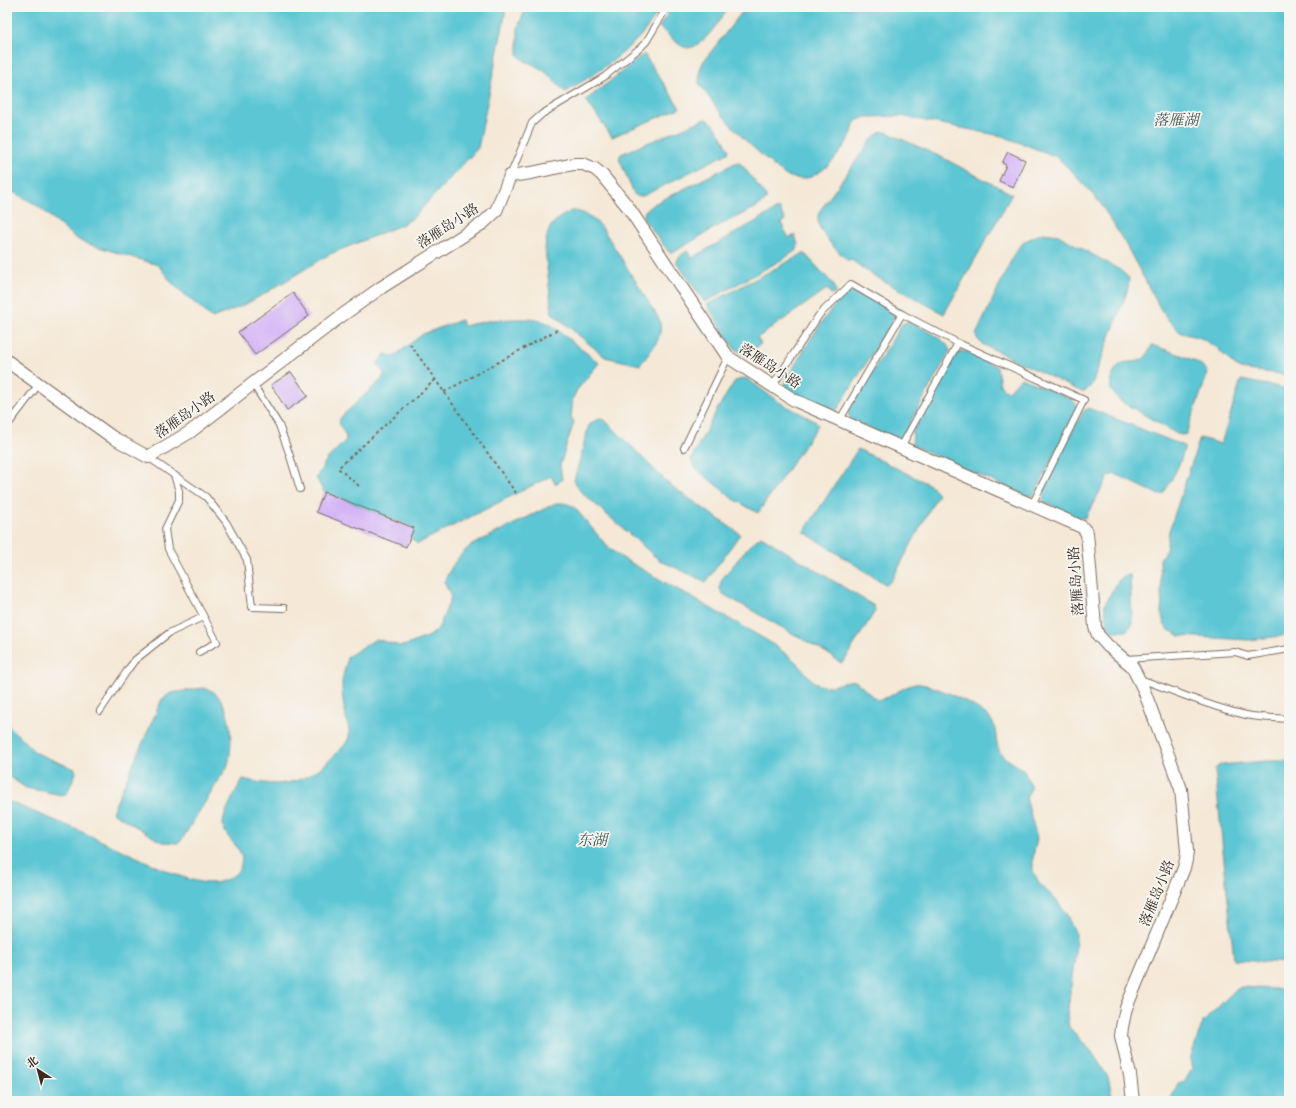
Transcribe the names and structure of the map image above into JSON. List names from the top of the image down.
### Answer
{
  "streets": {
    "street": ["落雁岛小路"]
  },
  "water": ["落雁湖", "东湖"],
  "north": "top left"
}
